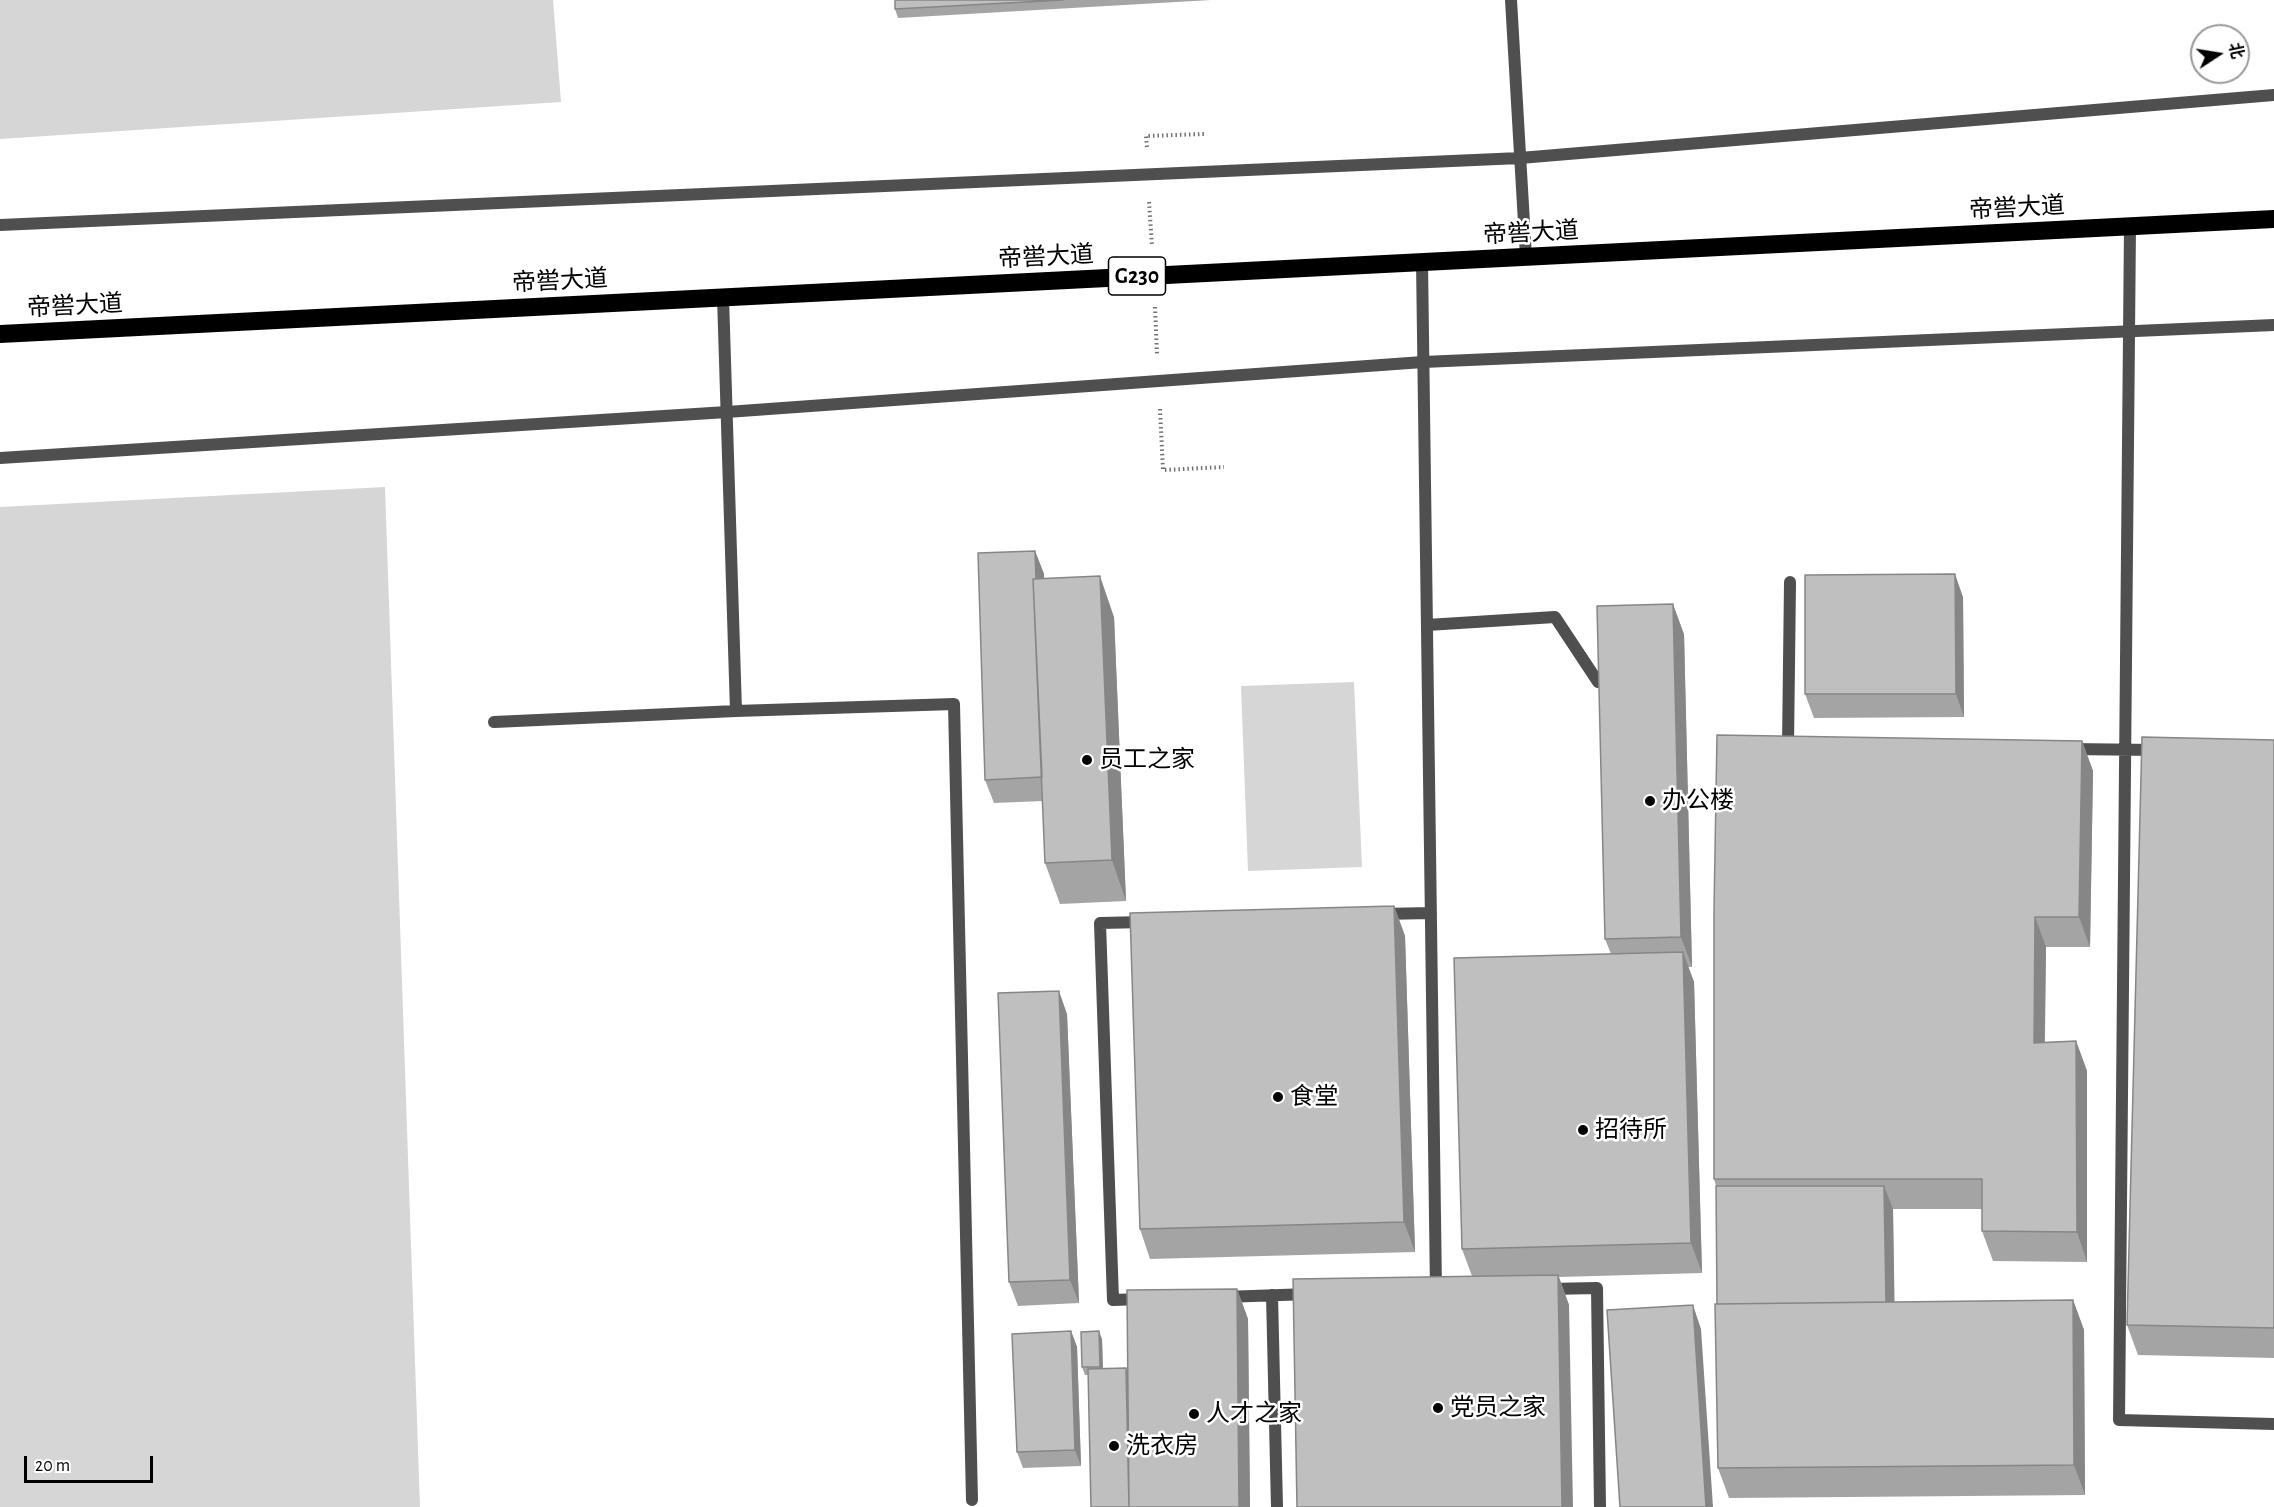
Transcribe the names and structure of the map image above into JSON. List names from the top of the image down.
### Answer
{
  "streets": {
    "highway": ["帝喾大道", "G230"]
  },
  "places": [
    "员工之家",
    "办公楼",
    "食堂",
    "招待所",
    "党员之家",
    "人才之家",
    "洗衣房"
  ],
  "scale_bar": "20 m",
  "north": "right"
}
